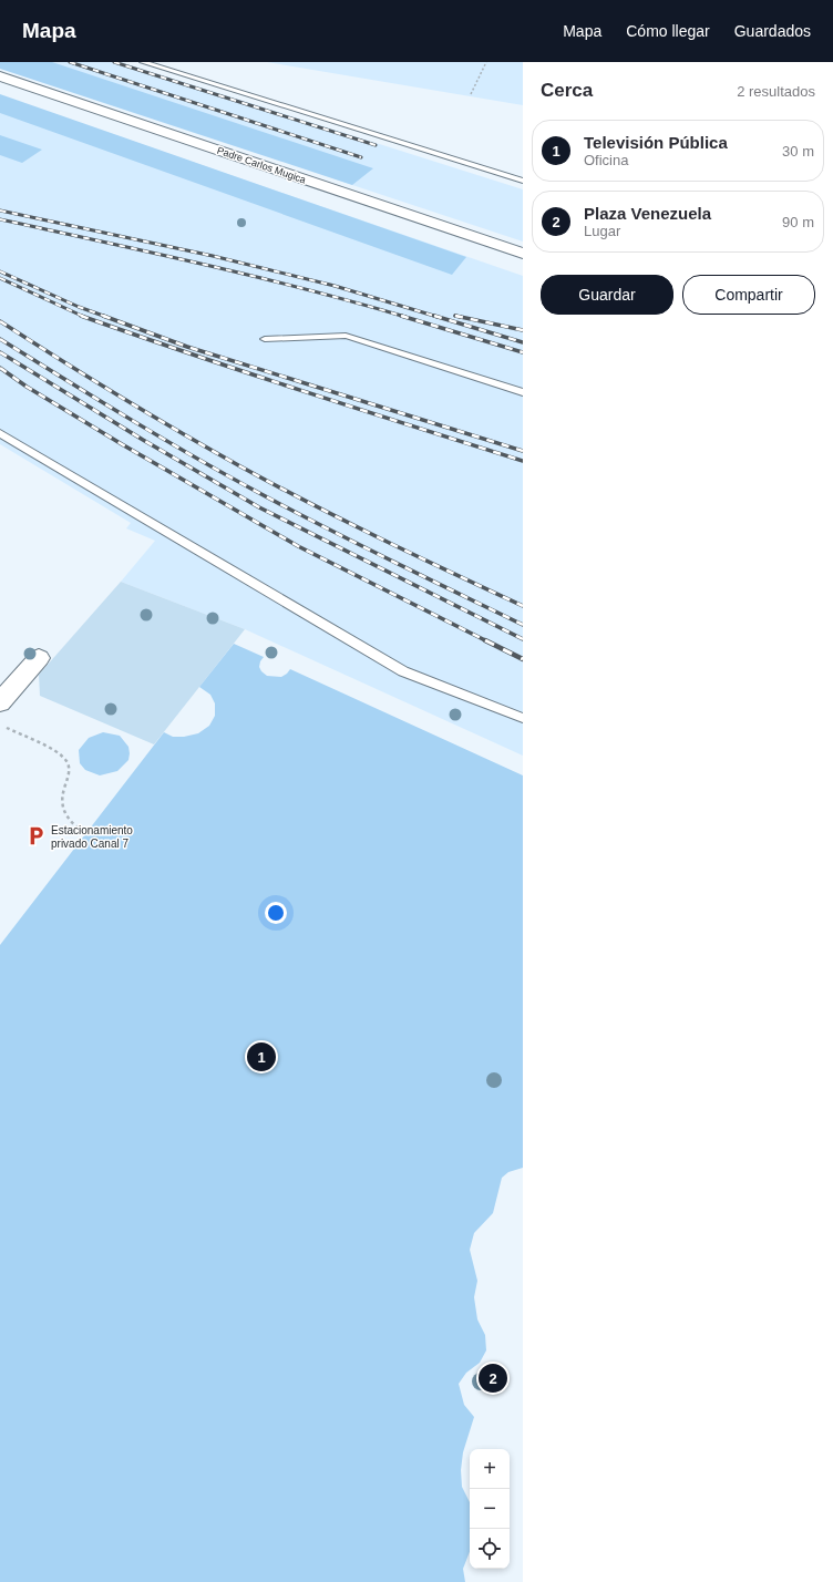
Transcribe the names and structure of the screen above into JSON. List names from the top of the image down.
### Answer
{
  "streets": {
    "street": ["Padre Carlos Mugica"]
  },
  "places": {
    "parking": ["Estacionamiento privado Canal 7"]
  },
  "page": {
    "header": "Mapa",
    "nav": ["Mapa", "Cómo llegar", "Guardados"],
    "heading": ["Cerca", "2 resultados"],
    "list": [
      {
        "mark": "1",
        "name": "Televisión Pública",
        "note": "Oficina",
        "value": "30 m"
      },
      {
        "mark": "2",
        "name": "Plaza Venezuela",
        "note": "Lugar",
        "value": "90 m"
      }
    ],
    "buttons": ["Guardar", "Compartir"],
    "pins": ["1", "2"],
    "map_buttons": ["+", "−"]
  }
}
